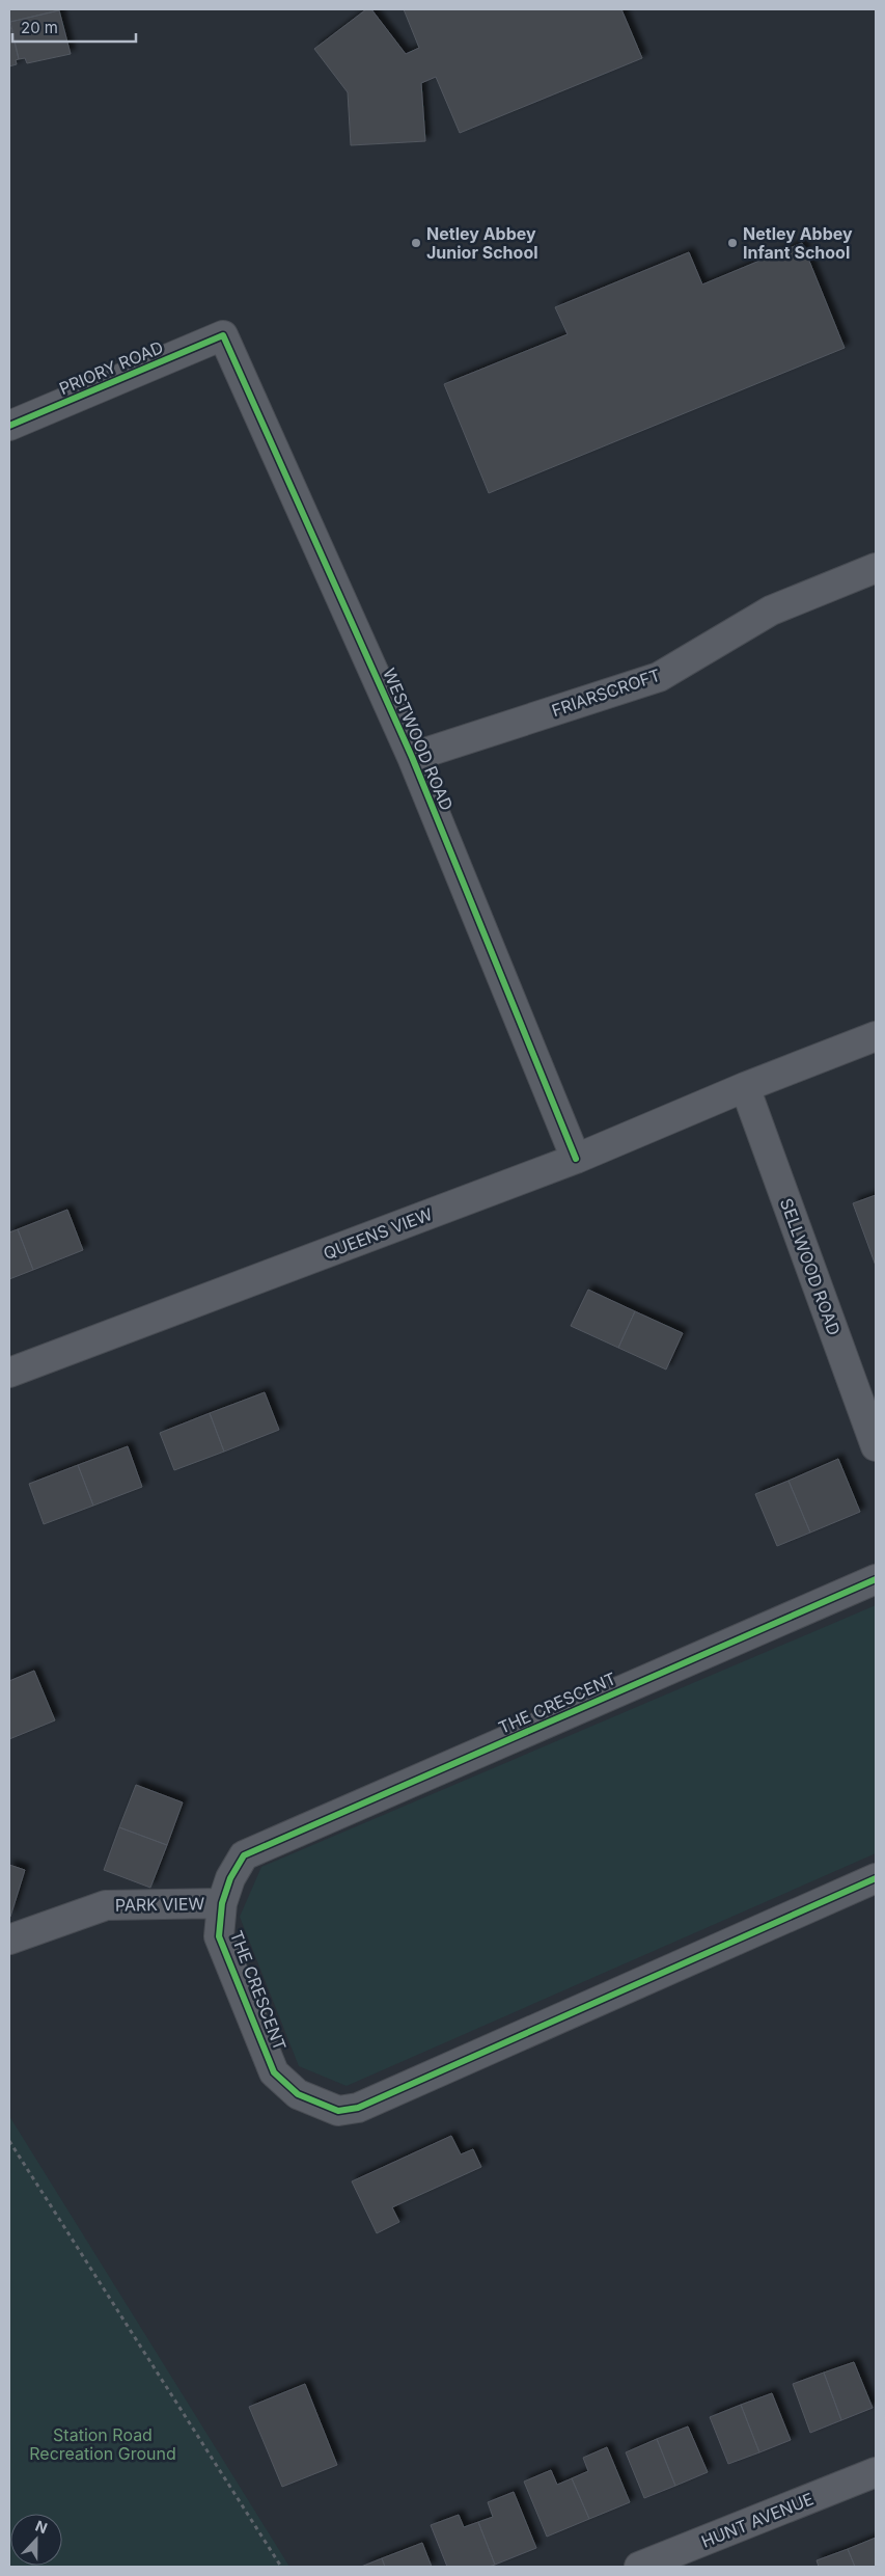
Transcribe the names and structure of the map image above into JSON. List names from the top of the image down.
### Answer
{
  "streets": {
    "street": [
      "PRIORY ROAD",
      "FRIARSCROFT",
      "WESTWOOD ROAD",
      "QUEENS VIEW",
      "SELLWOOD ROAD",
      "THE CRESCENT",
      "PARK VIEW",
      "HUNT AVENUE"
    ]
  },
  "crossings": [
    ["PRIORY ROAD", "WESTWOOD ROAD"],
    ["FRIARSCROFT", "WESTWOOD ROAD"],
    ["WESTWOOD ROAD", "QUEENS VIEW"],
    ["QUEENS VIEW", "SELLWOOD ROAD"],
    ["THE CRESCENT", "PARK VIEW"]
  ],
  "parks": ["Station Road Recreation Ground"],
  "places": ["Netley Abbey Junior School", "Netley Abbey Infant School"],
  "scale_bar": "20 m",
  "north": "top"
}
